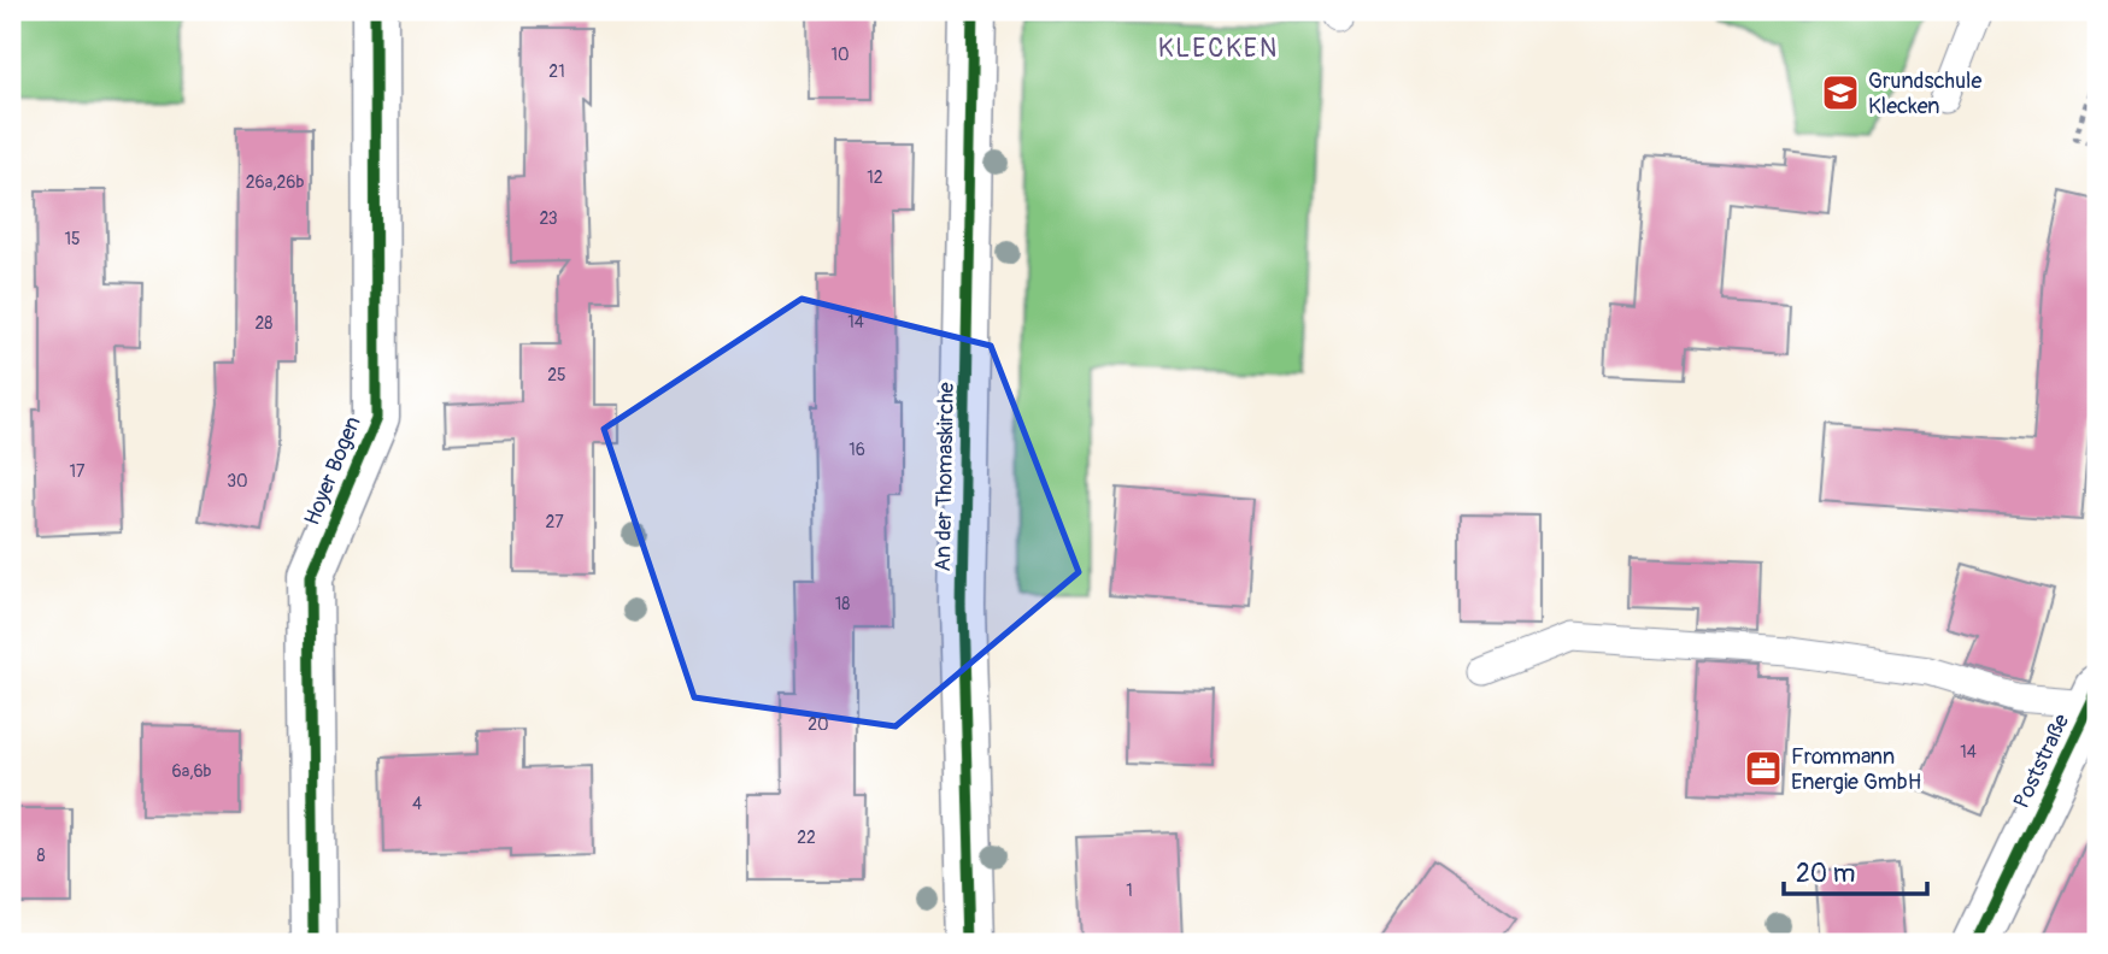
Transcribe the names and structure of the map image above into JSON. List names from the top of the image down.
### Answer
{
  "streets": {
    "street": ["Hoyer Bogen", "An der Thomaskirche", "Poststraße"]
  },
  "districts": ["KLECKEN"],
  "places": {
    "school or university": ["Grundschule Klecken"],
    "office": ["Frommann Energie GmbH"]
  },
  "house_numbers": [
    "10",
    "21",
    "12",
    "26a,26b",
    "23",
    "15",
    "14",
    "28",
    "25",
    "16",
    "17",
    "30",
    "27",
    "18",
    "20",
    "14",
    "6a,6b",
    "4",
    "22",
    "8",
    "1"
  ],
  "scale_bar": "20 m"
}
